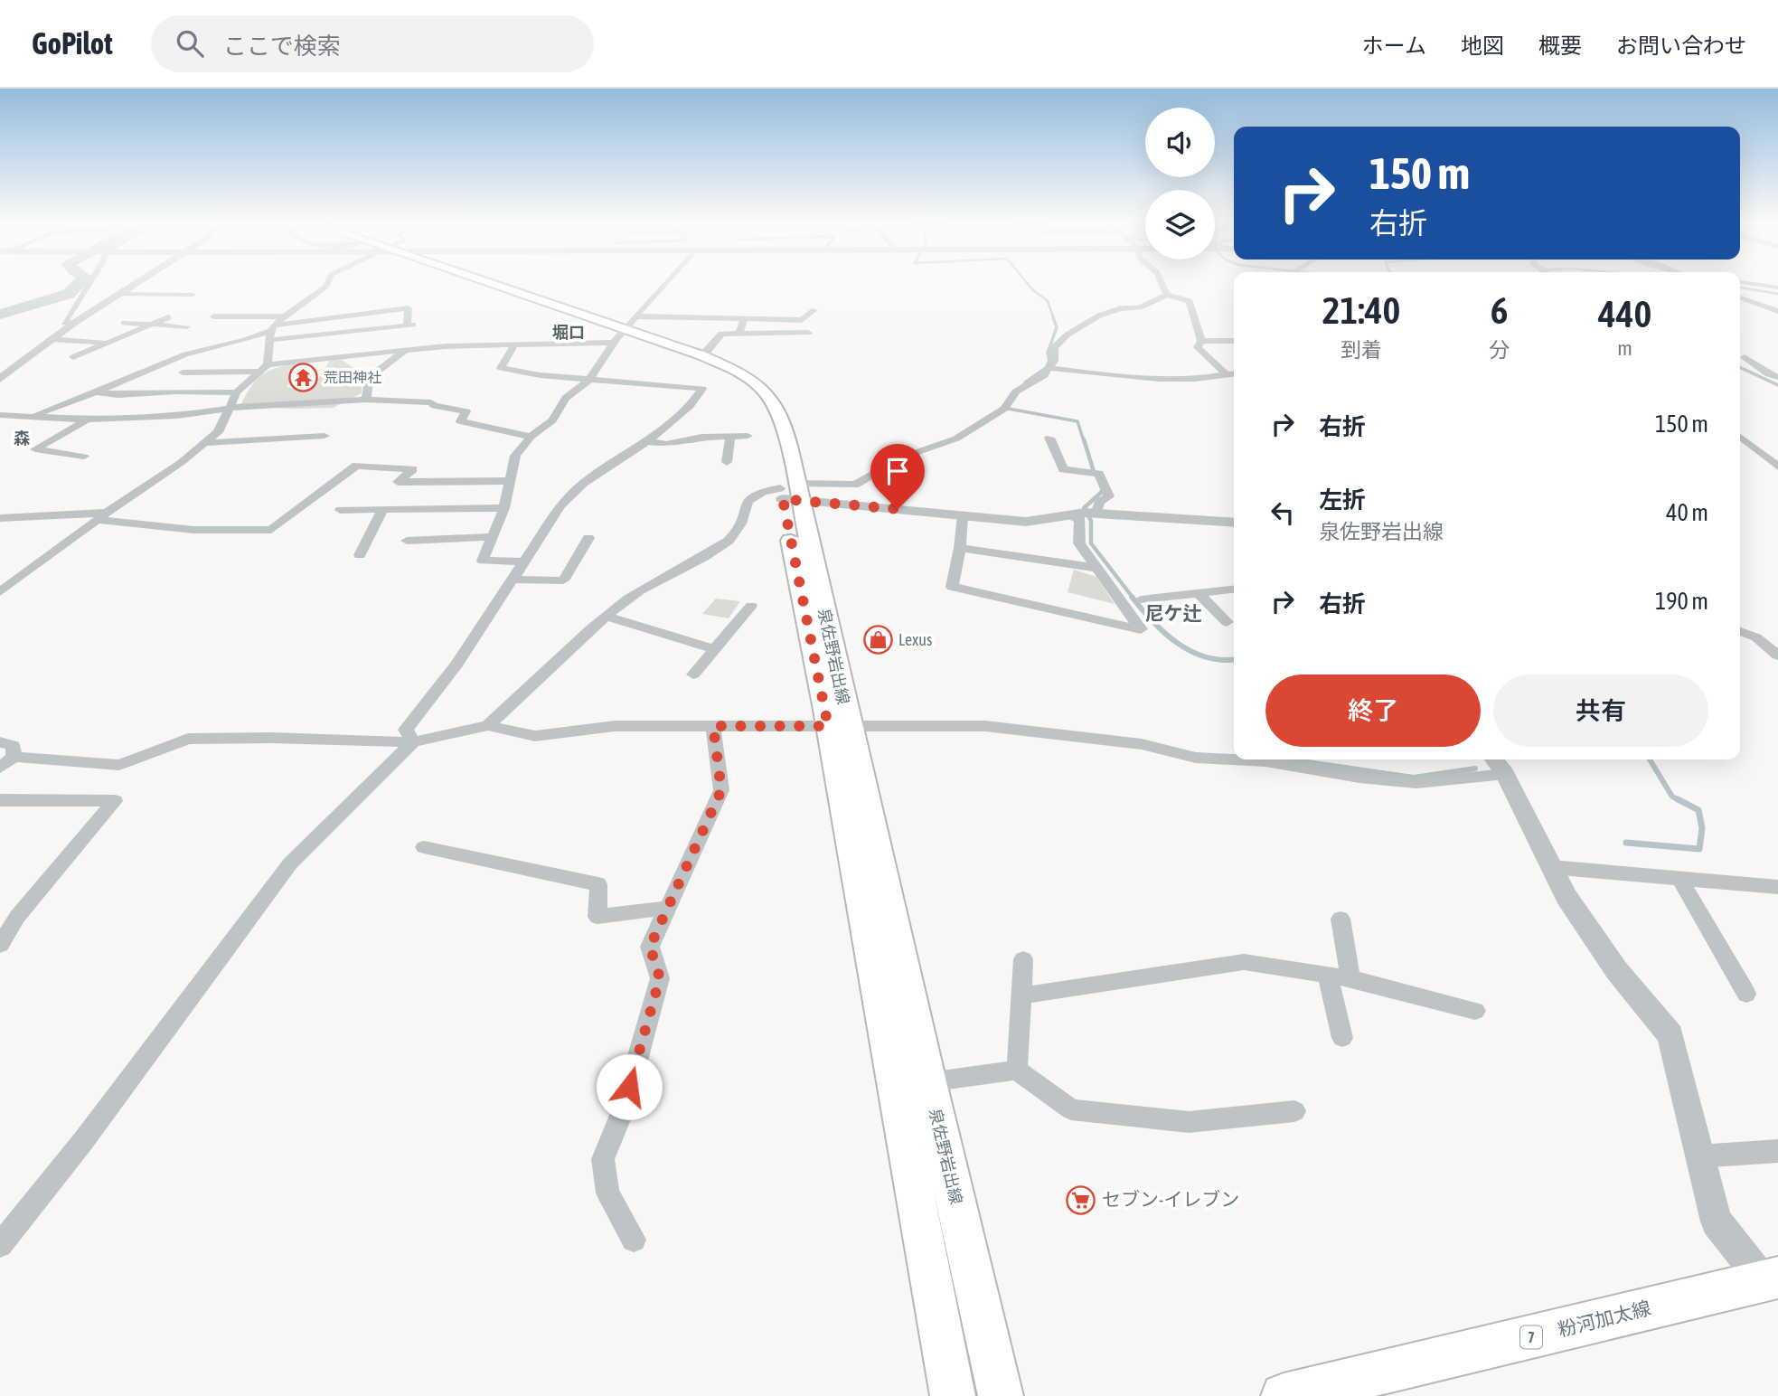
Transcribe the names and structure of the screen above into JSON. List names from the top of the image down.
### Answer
{
  "streets": {
    "main road": ["泉佐野岩出線", "粉河加太線", "7"]
  },
  "districts": ["堀口", "森", "尼ケ辻"],
  "places": {
    "temple": ["荒田神社"],
    "shop": ["Lexus"],
    "supermarket": ["セブン-イレブン"]
  },
  "page": {
    "header": "GoPilot",
    "search": "ここで検索",
    "nav": [
      "ホーム",
      "地図",
      "概要",
      "お問い合わせ"
    ],
    "turn": ["150 m", "右折"],
    "eta": [
      "21:40",
      "到着",
      "6",
      "分",
      "440",
      "m"
    ],
    "list": [
      {
        "name": "右折",
        "value": "150 m"
      },
      {
        "name": "左折",
        "note": "泉佐野岩出線",
        "value": "40 m"
      },
      {
        "name": "右折",
        "value": "190 m"
      }
    ],
    "buttons": ["終了", "共有"]
  }
}
